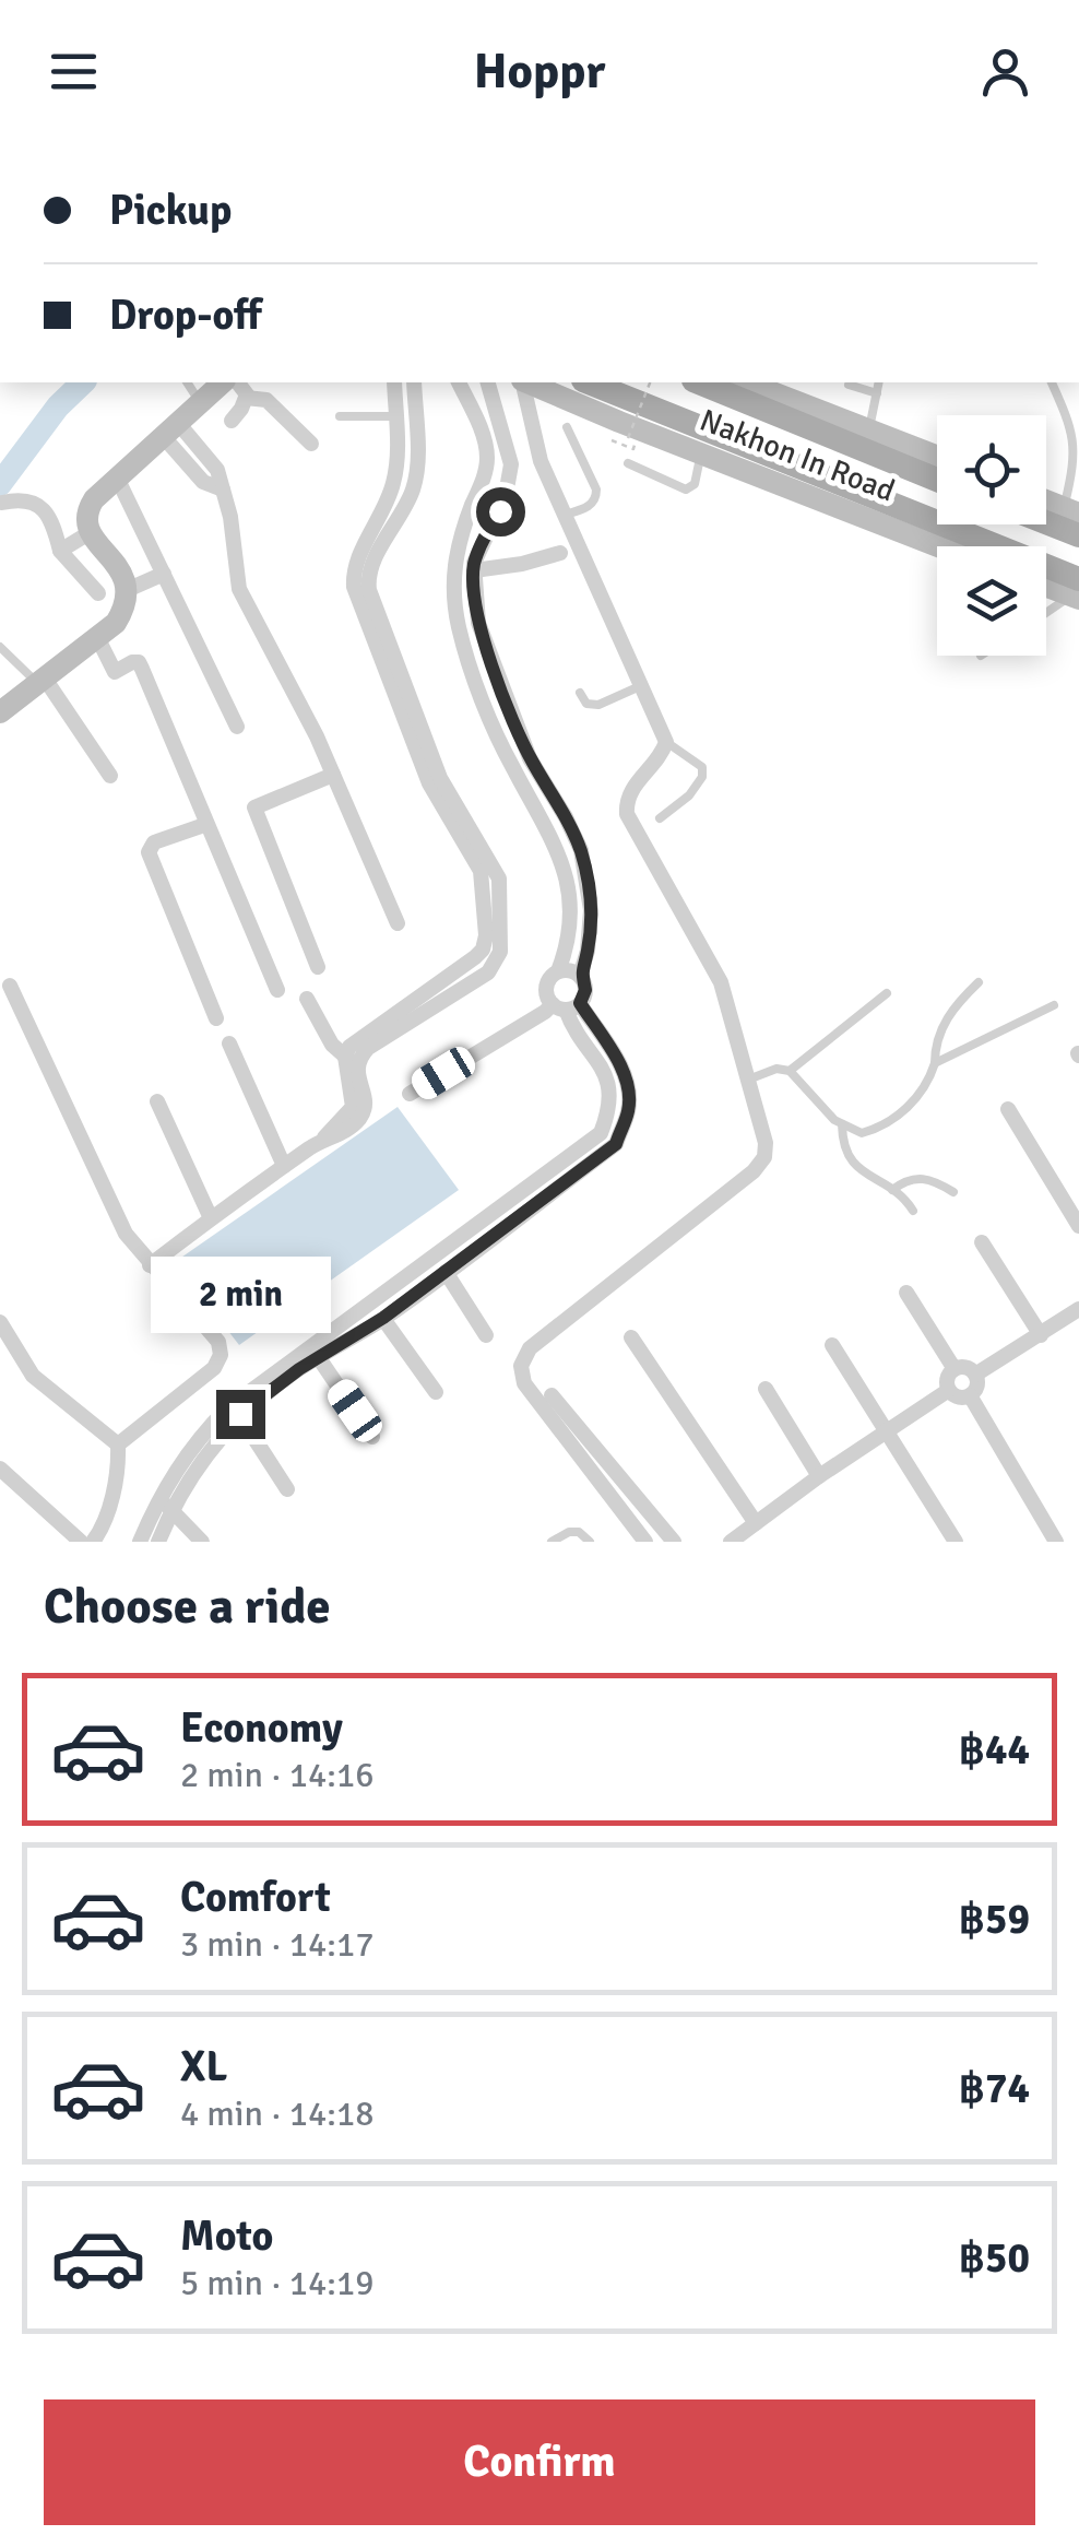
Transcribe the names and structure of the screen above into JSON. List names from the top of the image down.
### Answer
{
  "streets": {
    "main road": ["Nakhon In Road"]
  },
  "page": {
    "header": "Hoppr",
    "banner": ["Pickup", "Drop-off"],
    "bubble": "2 min",
    "heading": "Choose a ride",
    "list": [
      {
        "name": "Economy",
        "note": "2 min · 14:16",
        "value": "฿44"
      },
      {
        "name": "Comfort",
        "note": "3 min · 14:17",
        "value": "฿59"
      },
      {
        "name": "XL",
        "note": "4 min · 14:18",
        "value": "฿74"
      },
      {
        "name": "Moto",
        "note": "5 min · 14:19",
        "value": "฿50"
      }
    ],
    "buttons": "Confirm"
  }
}
